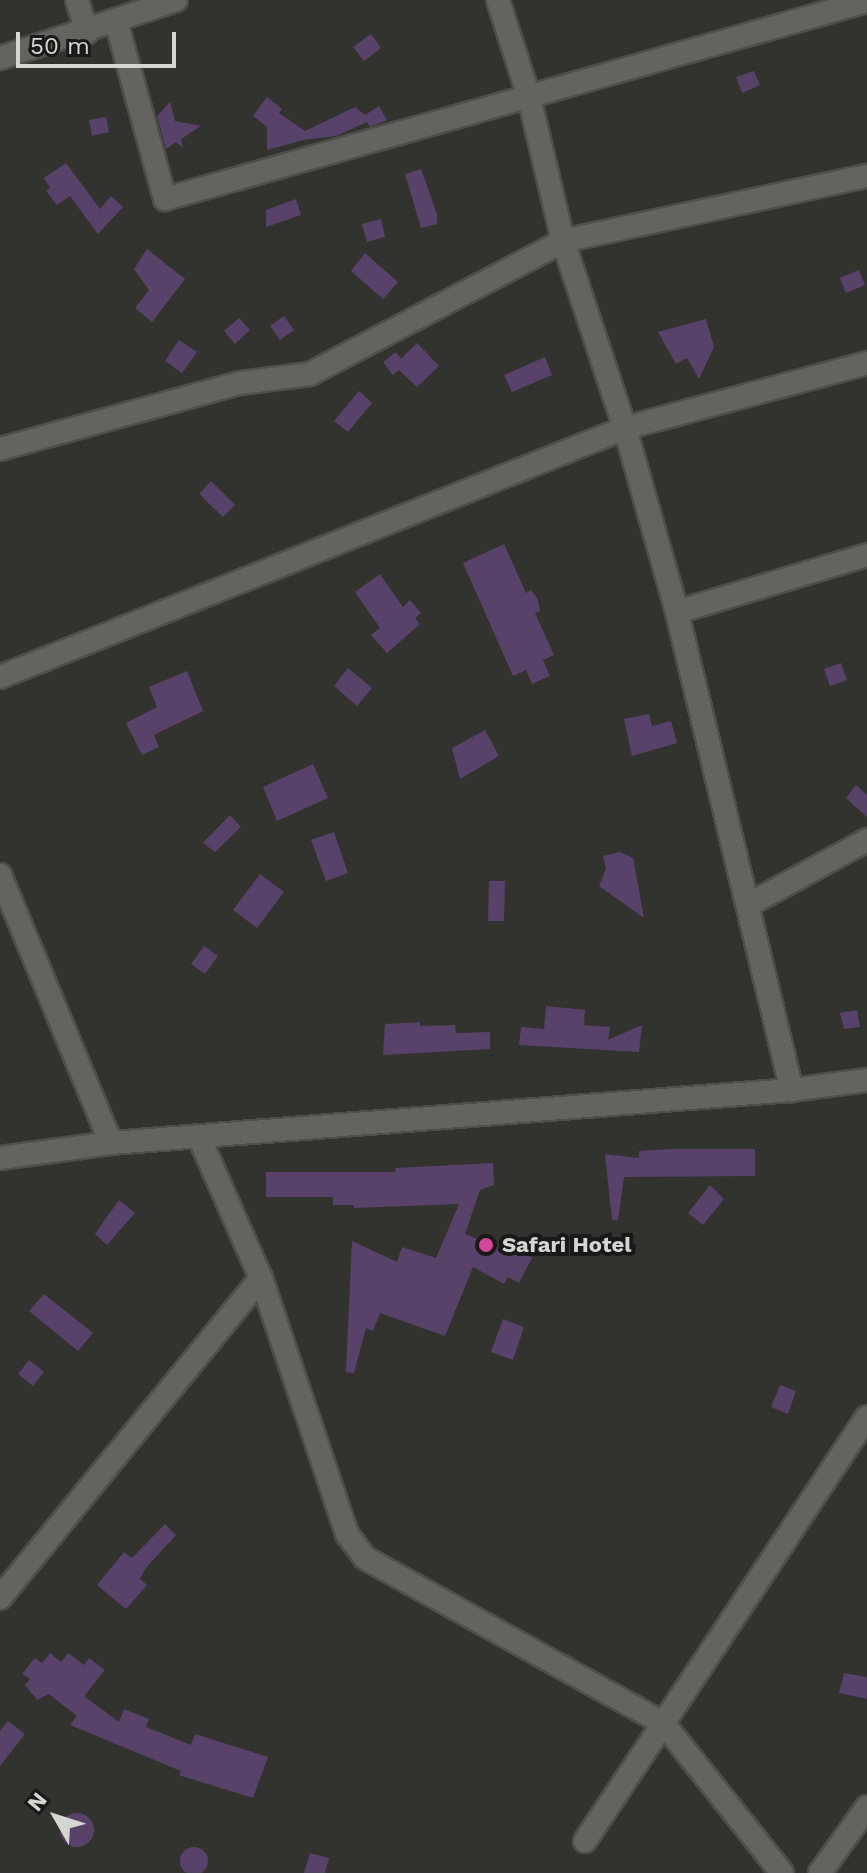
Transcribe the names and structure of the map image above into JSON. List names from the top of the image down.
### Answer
{
  "places": ["Safari Hotel"],
  "scale_bar": "50 m",
  "north": "top left"
}
